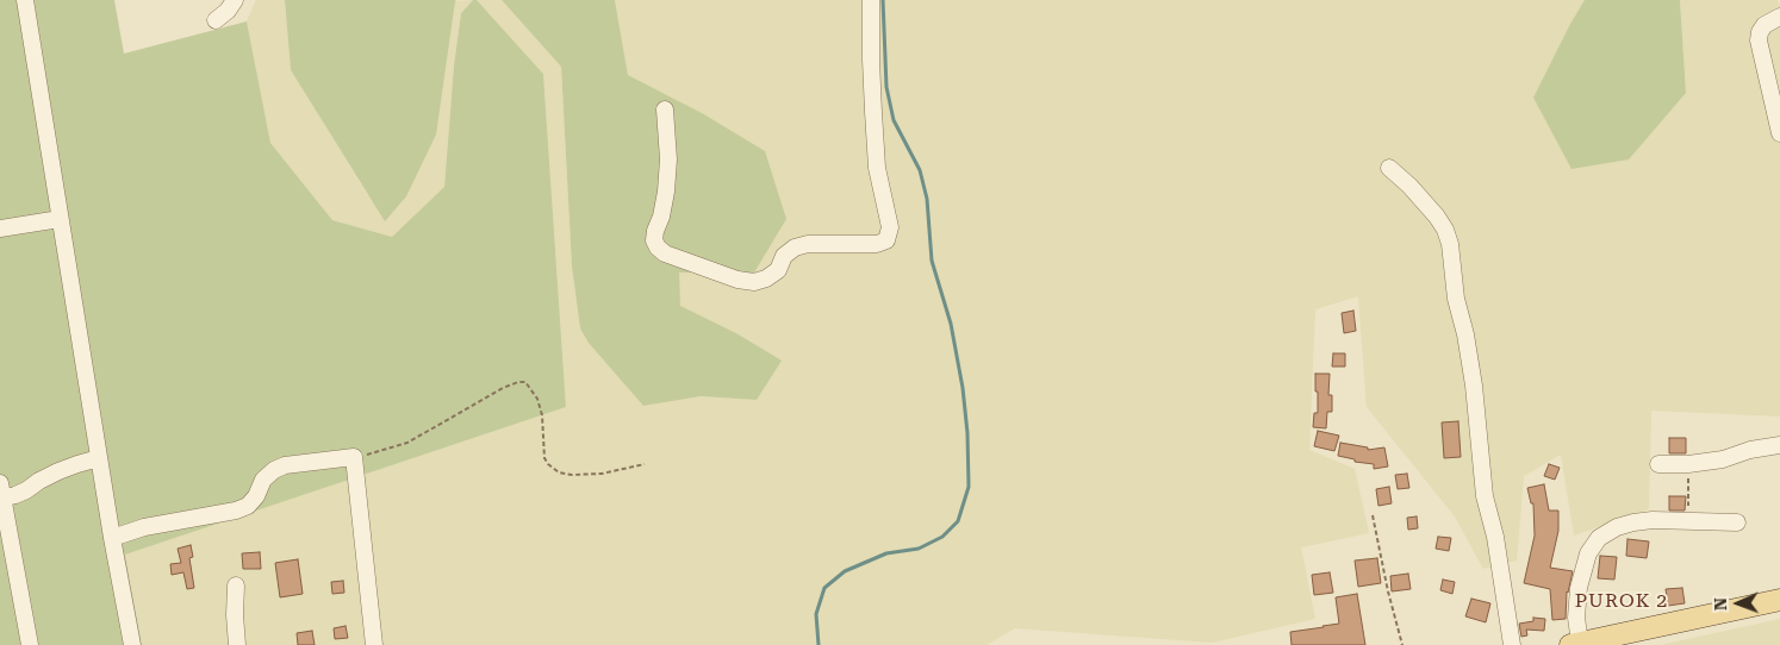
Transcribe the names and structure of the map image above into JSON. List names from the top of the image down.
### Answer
{
  "districts": ["PUROK 2"],
  "north": "left"
}
